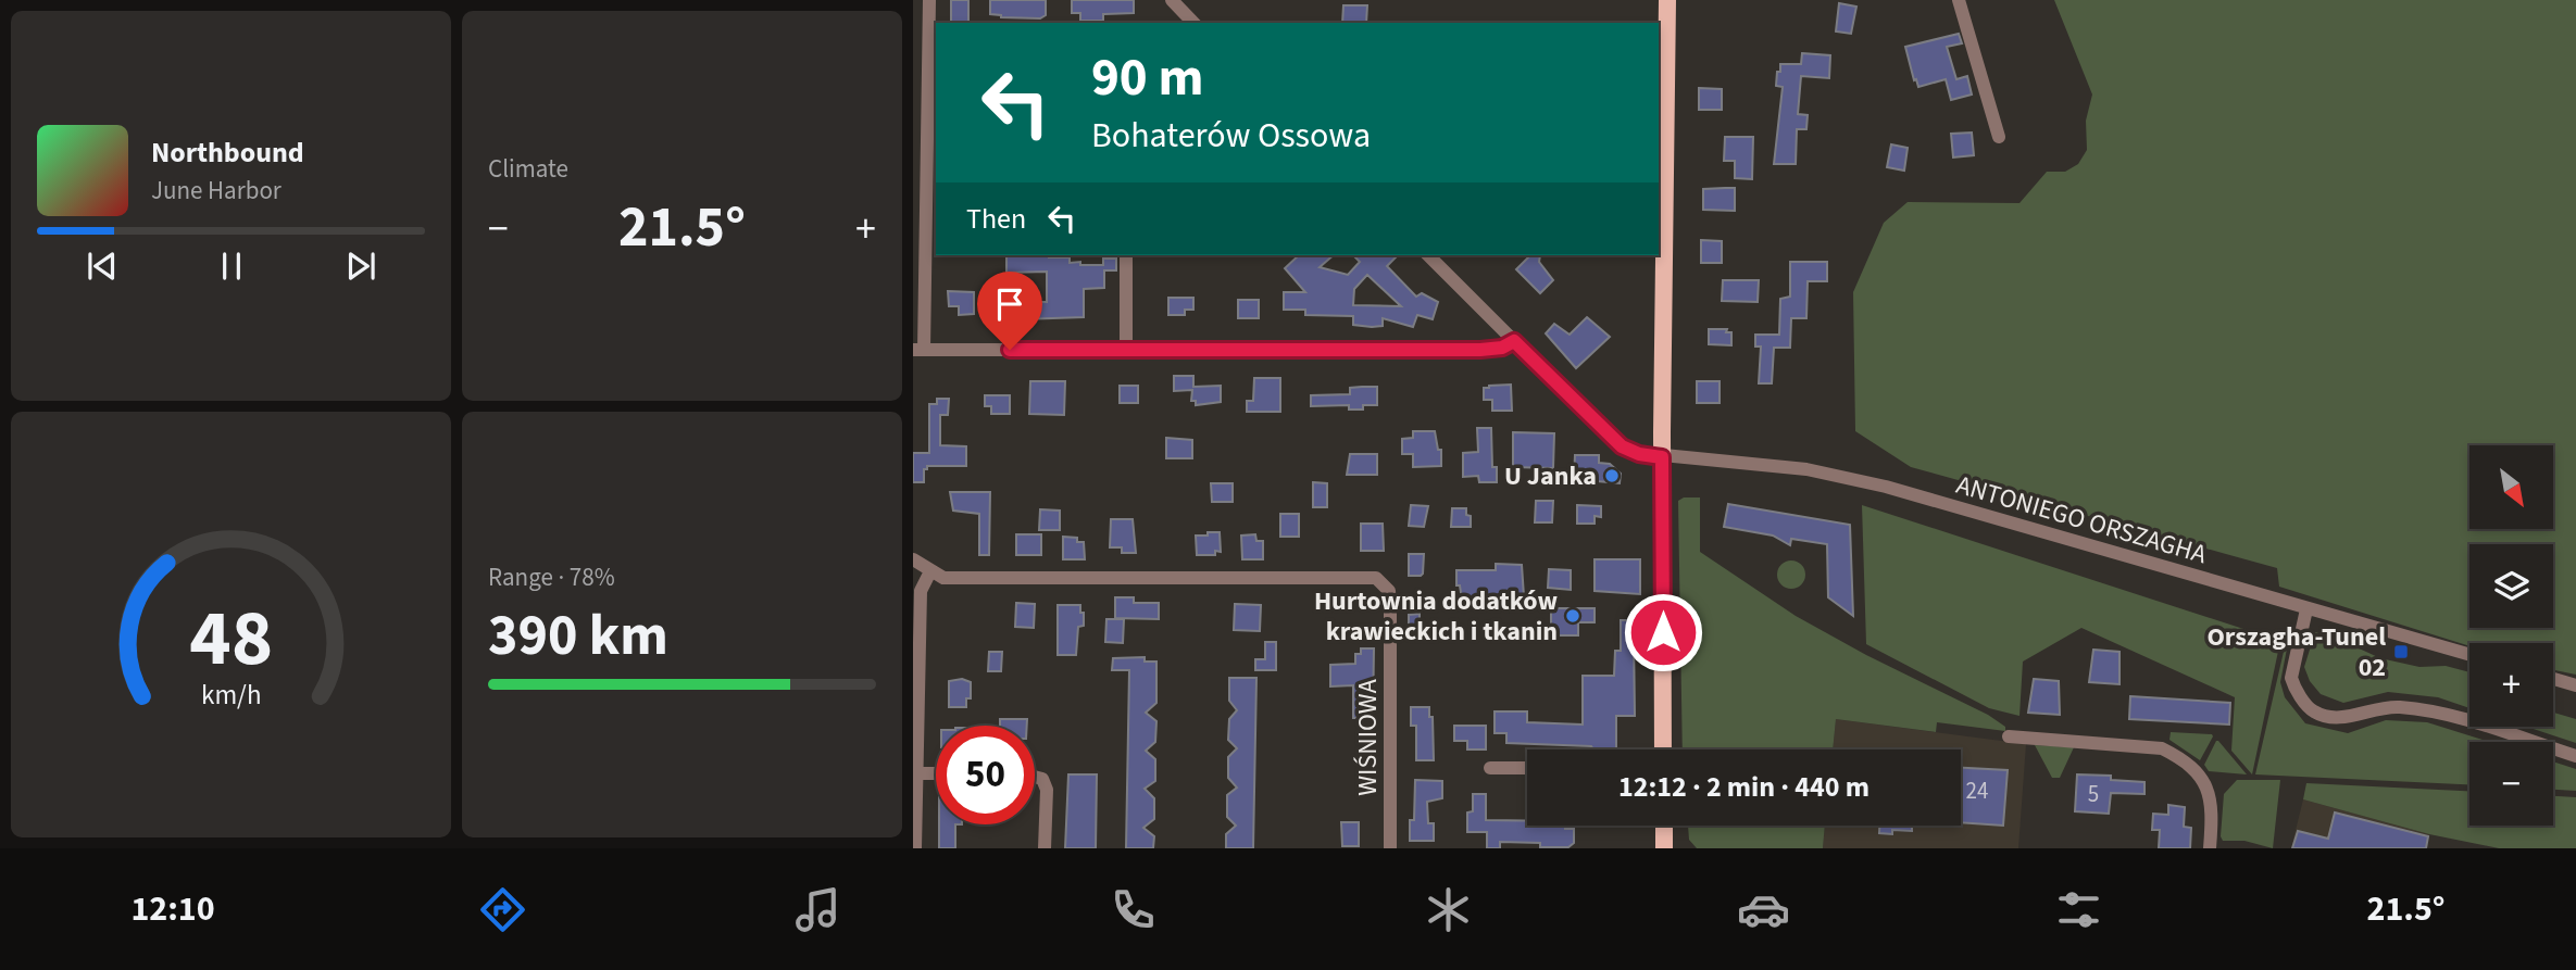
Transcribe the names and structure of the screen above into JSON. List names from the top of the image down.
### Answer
{
  "streets": {
    "street": ["ANTONIEGO ORSZAGHA", "WIŚNIOWA"]
  },
  "places": {
    "other": ["U Janka", "Hurtownia dodatków krawieckich i tkanin"],
    "transit": ["Orszagha-Tunel 02"]
  },
  "house_numbers": ["24", "5"],
  "north": "bottom right",
  "page": {
    "tile": [
      "Climate",
      ["Range · 78%", "390 km"]
    ],
    "turn": ["90 m", "Bohaterów Ossowa"],
    "song": ["Northbound", "June Harbor"],
    "then": "Then",
    "heat": ["−", "21.5°", "+"],
    "map_buttons": ["+", "−"],
    "limit": "50",
    "trip": "12:12 · 2 min · 440 m",
    "tabs": ["12:10", "21.5°"],
    "gauge": ["48", "km/h"]
  }
}
